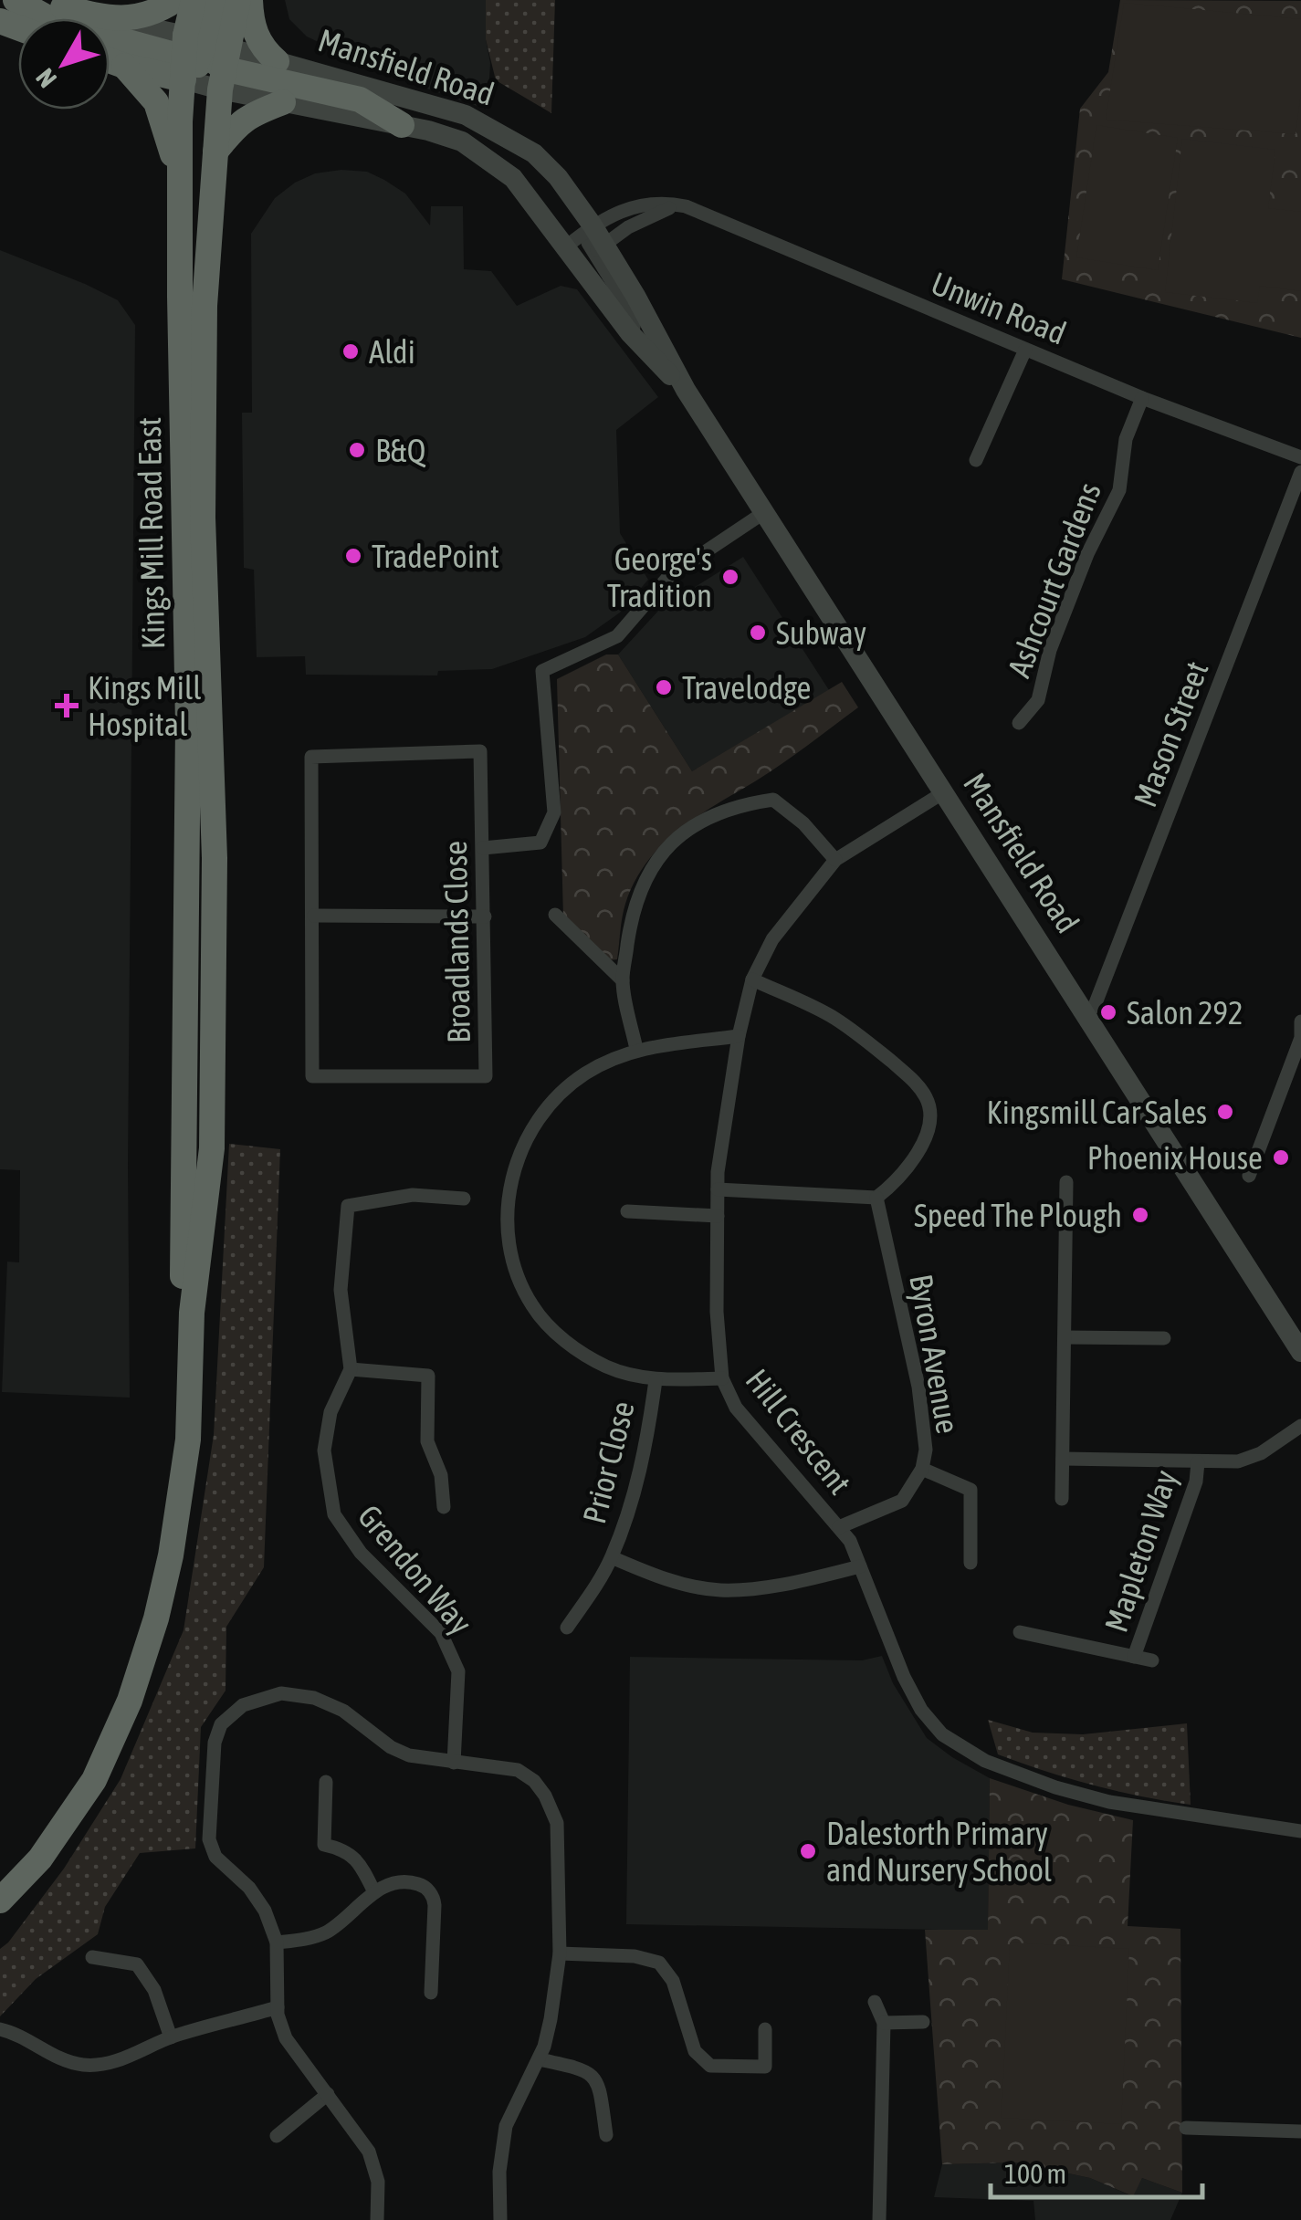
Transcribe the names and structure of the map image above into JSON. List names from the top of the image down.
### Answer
{
  "streets": {
    "highway": ["Mansfield Road", "Kings Mill Road East"],
    "street": [
      "Unwin Road",
      "Ashcourt Gardens",
      "Mason Street",
      "Broadlands Close",
      "Byron Avenue",
      "Hill Crescent",
      "Prior Close",
      "Mapleton Way",
      "Grendon Way"
    ]
  },
  "crossings": [
    ["Mansfield Road", "Unwin Road"],
    ["Mansfield Road", "Kings Mill Road East"],
    ["Mansfield Road", "Mason Street"],
    ["Mansfield Road", "Hill Crescent"],
    ["Unwin Road", "Ashcourt Gardens"],
    ["Byron Avenue", "Hill Crescent"],
    ["Hill Crescent", "Prior Close"]
  ],
  "places": {
    "other": [
      "Aldi",
      "B&Q",
      "TradePoint",
      "George's Tradition",
      "Subway",
      "Travelodge",
      "Salon 292",
      "Kingsmill Car Sales",
      "Phoenix House",
      "Speed The Plough",
      "Dalestorth Primary and Nursery School"
    ],
    "health": ["Kings Mill Hospital"]
  },
  "scale_bar": "100 m",
  "north": "bottom left"
}
